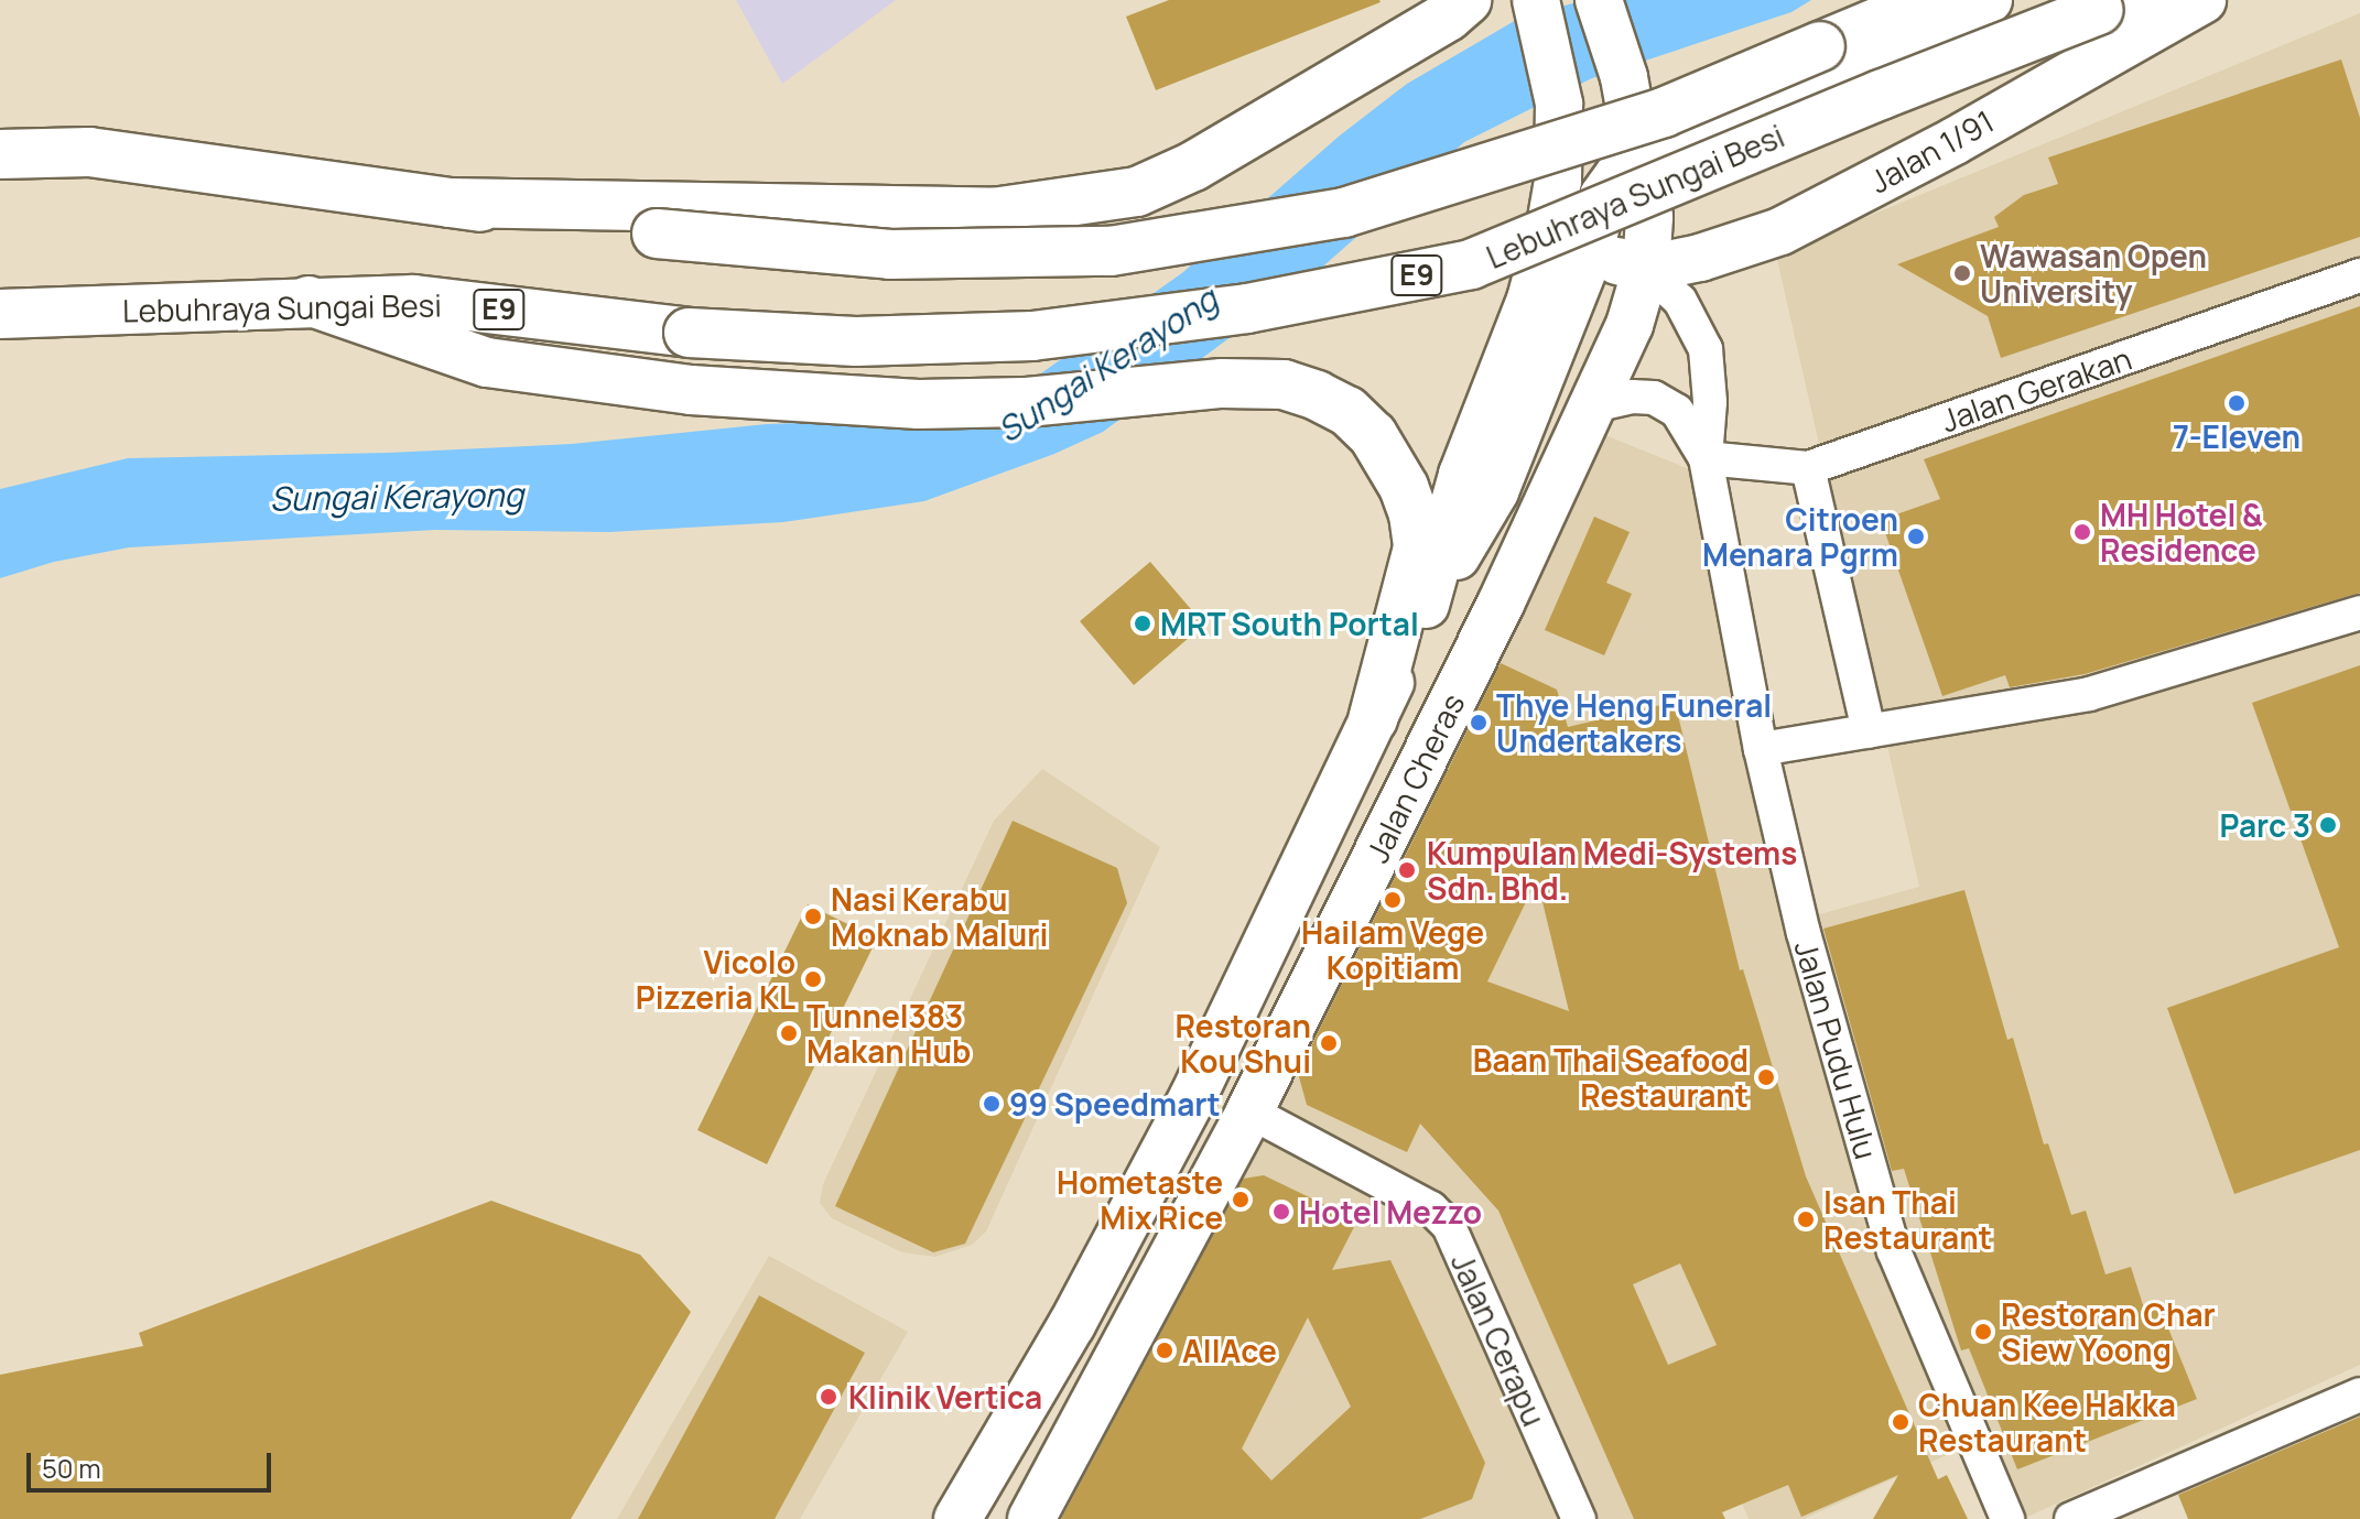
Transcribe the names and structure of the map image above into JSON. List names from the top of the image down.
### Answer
{
  "streets": {
    "highway": ["Lebuhraya Sungai Besi", "E9"],
    "main road": ["Jalan 1/91", "Jalan Cheras"],
    "street": ["Jalan Gerakan", "Jalan Pudu Hulu", "Jalan Cerapu"]
  },
  "crossings": [
    ["Jalan 1/91", "Jalan Cheras"],
    ["Jalan 1/91", "Jalan Pudu Hulu"],
    ["Jalan Gerakan", "Jalan Pudu Hulu"],
    ["Jalan Cheras", "Jalan Pudu Hulu"],
    ["Jalan Cheras", "Jalan Cerapu"]
  ],
  "water": ["Sungai Kerayong"],
  "places": [
    "Wawasan Open University",
    "7-Eleven",
    "MH Hotel & Residence",
    "Citroen Menara Pgrm",
    "MRT South Portal",
    "Thye Heng Funeral Undertakers",
    "Parc 3",
    "Kumpulan Medi-Systems Sdn. Bhd.",
    "Hailam Vege Kopitiam",
    "Nasi Kerabu Moknab Maluri",
    "Vicolo Pizzeria KL",
    "Tunnel383 Makan Hub",
    "Restoran Kou Shui",
    "Baan Thai Seafood Restaurant",
    "99 Speedmart",
    "Hometaste Mix Rice",
    "Hotel Mezzo",
    "Isan Thai Restaurant",
    "Restoran Char Siew Yoong",
    "AllAce",
    "Klinik Vertica",
    "Chuan Kee Hakka Restaurant"
  ],
  "scale_bar": "50 m"
}
